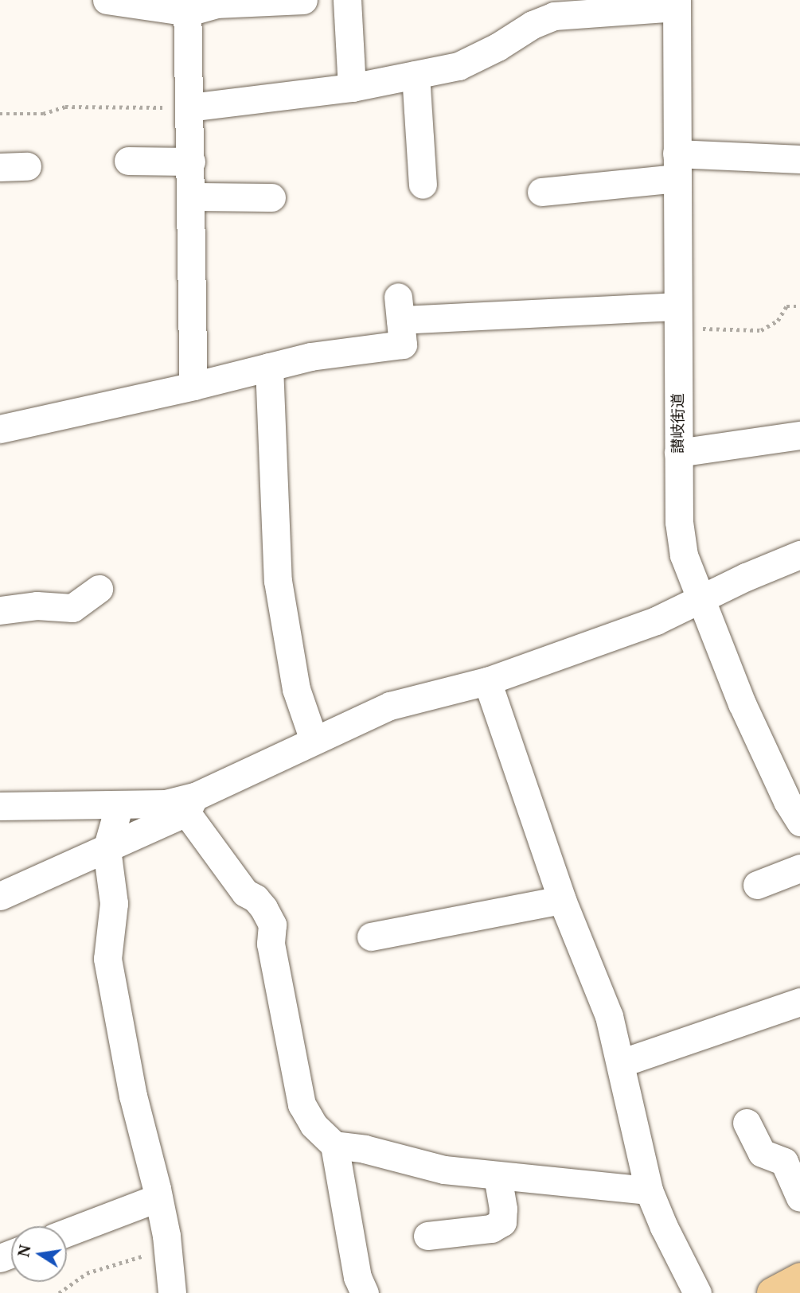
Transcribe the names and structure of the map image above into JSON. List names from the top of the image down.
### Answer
{
  "streets": {
    "street": ["讃岐街道"]
  },
  "north": "left"
}
